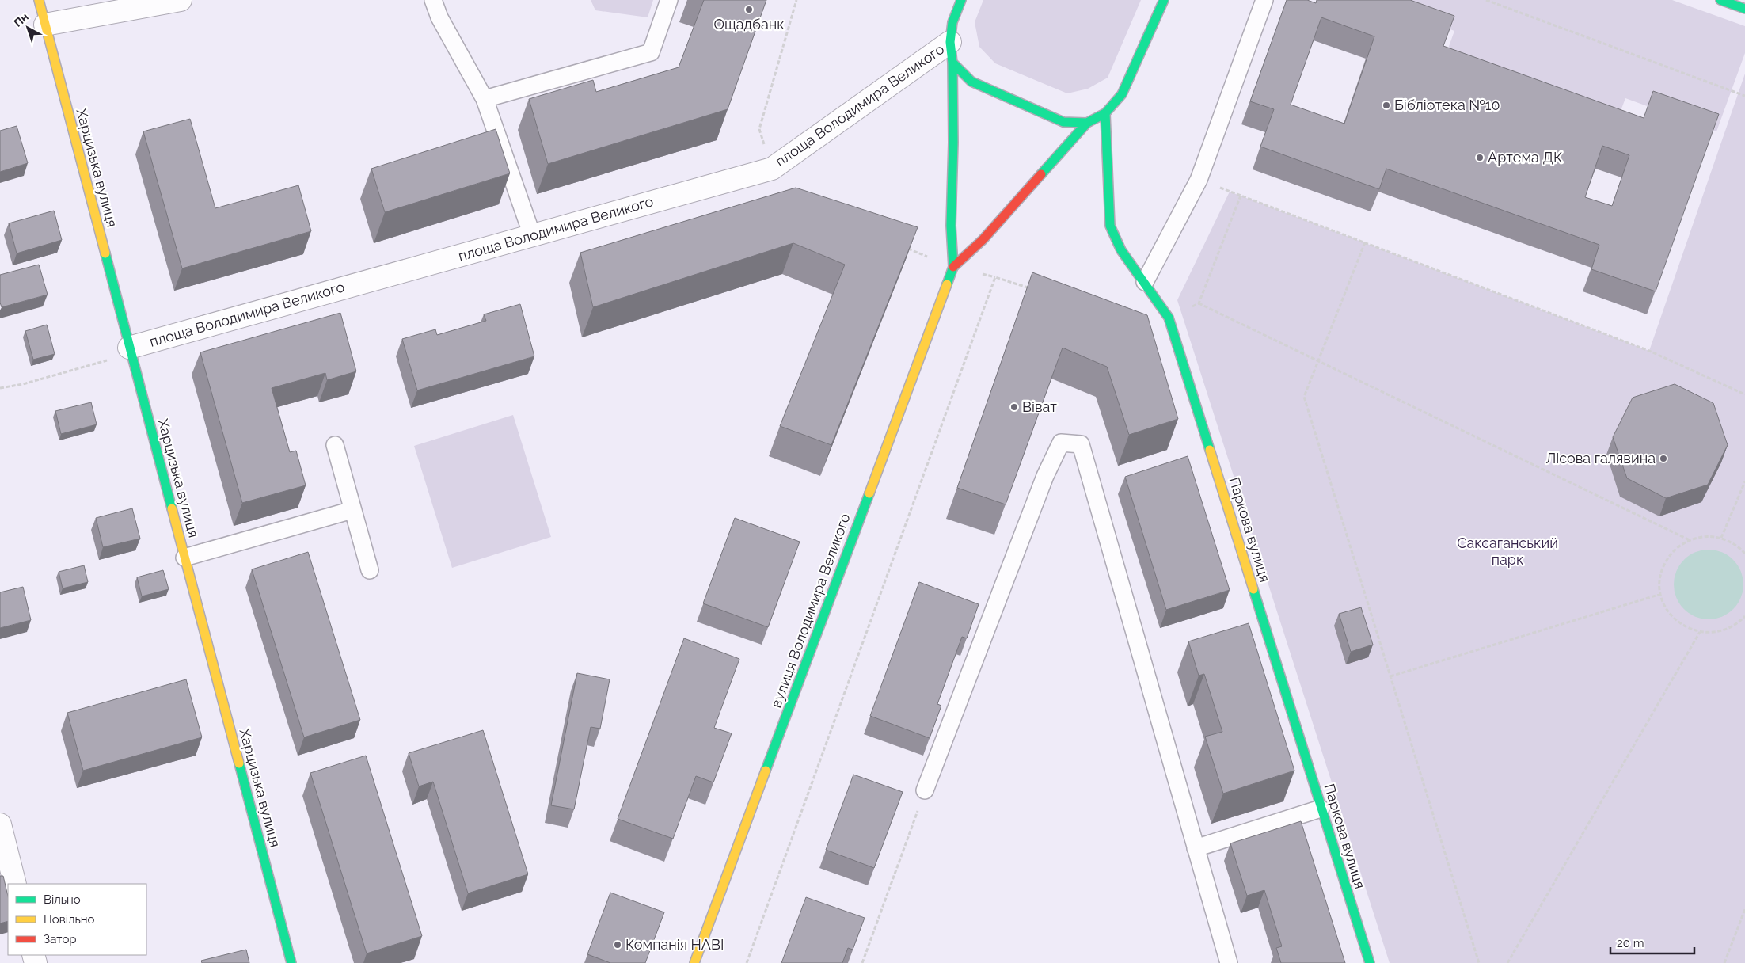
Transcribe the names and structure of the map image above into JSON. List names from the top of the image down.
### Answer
{
  "streets": {
    "street": [
      "площа Володимира Великого",
      "Харцизька вулиця",
      "Паркова вулиця",
      "вулиця Володимира Великого"
    ]
  },
  "crossings": [
    ["площа Володимира Великого", "Харцизька вулиця"],
    ["площа Володимира Великого", "Паркова вулиця"],
    ["площа Володимира Великого", "вулиця Володимира Великого"]
  ],
  "parks": ["Саксаганський парк"],
  "places": [
    "Ощадбанк",
    "Бібліотека №10",
    "Артема ДК",
    "Віват",
    "Лісова галявина",
    "Компанія НАВІ"
  ],
  "legend": ["Вільно", "Повільно", "Затор"],
  "scale_bar": "20 m",
  "north": "top left"
}
